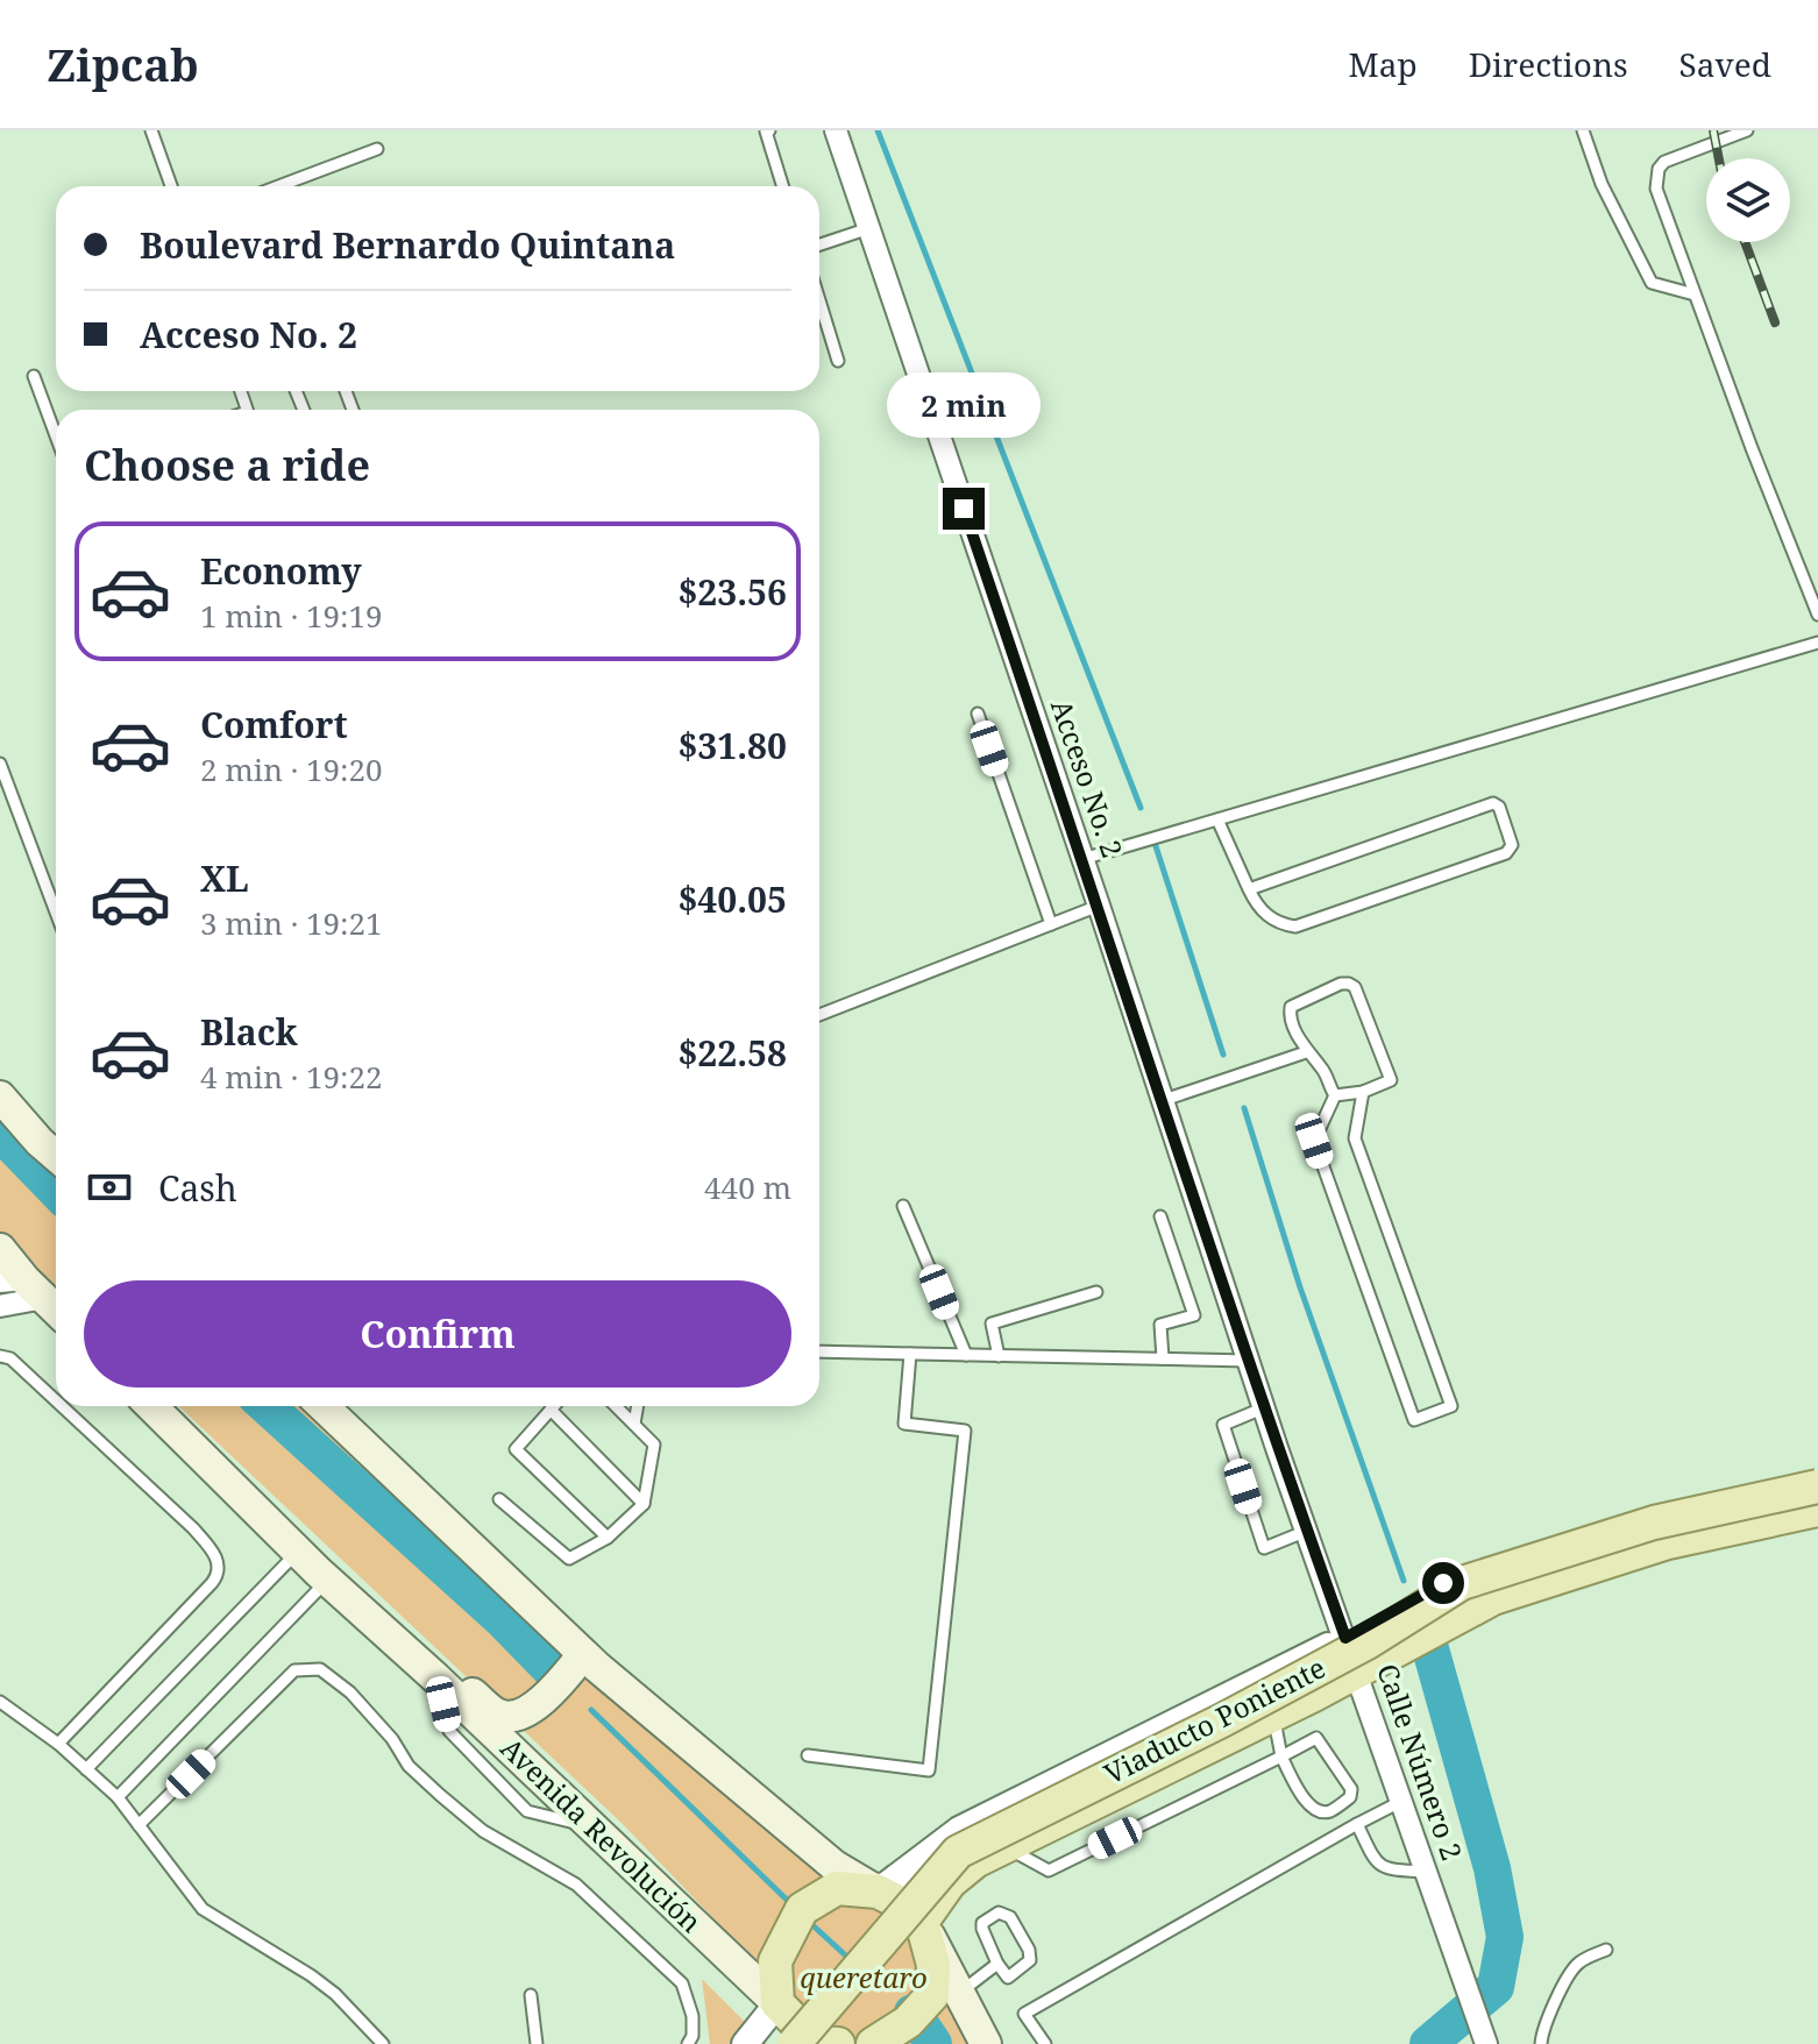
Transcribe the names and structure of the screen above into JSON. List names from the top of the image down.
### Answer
{
  "streets": {
    "main road": ["Viaducto Poniente", "Avenida Revolución"],
    "street": ["Acceso No. 2", "Calle Número 2"]
  },
  "crossings": [
    ["Acceso No. 2", "Calle Número 2"]
  ],
  "parks": ["queretaro"],
  "page": {
    "header": "Zipcab",
    "nav": ["Map", "Directions", "Saved"],
    "banner": ["Boulevard Bernardo Quintana", "Acceso No. 2"],
    "bubble": "2 min",
    "heading": "Choose a ride",
    "list": [
      {
        "name": "Economy",
        "note": "1 min · 19:19",
        "value": "$23.56"
      },
      {
        "name": "Comfort",
        "note": "2 min · 19:20",
        "value": "$31.80"
      },
      {
        "name": "XL",
        "note": "3 min · 19:21",
        "value": "$40.05"
      },
      {
        "name": "Black",
        "note": "4 min · 19:22",
        "value": "$22.58"
      }
    ],
    "pay": ["Cash", "440 m"],
    "buttons": "Confirm"
  }
}
